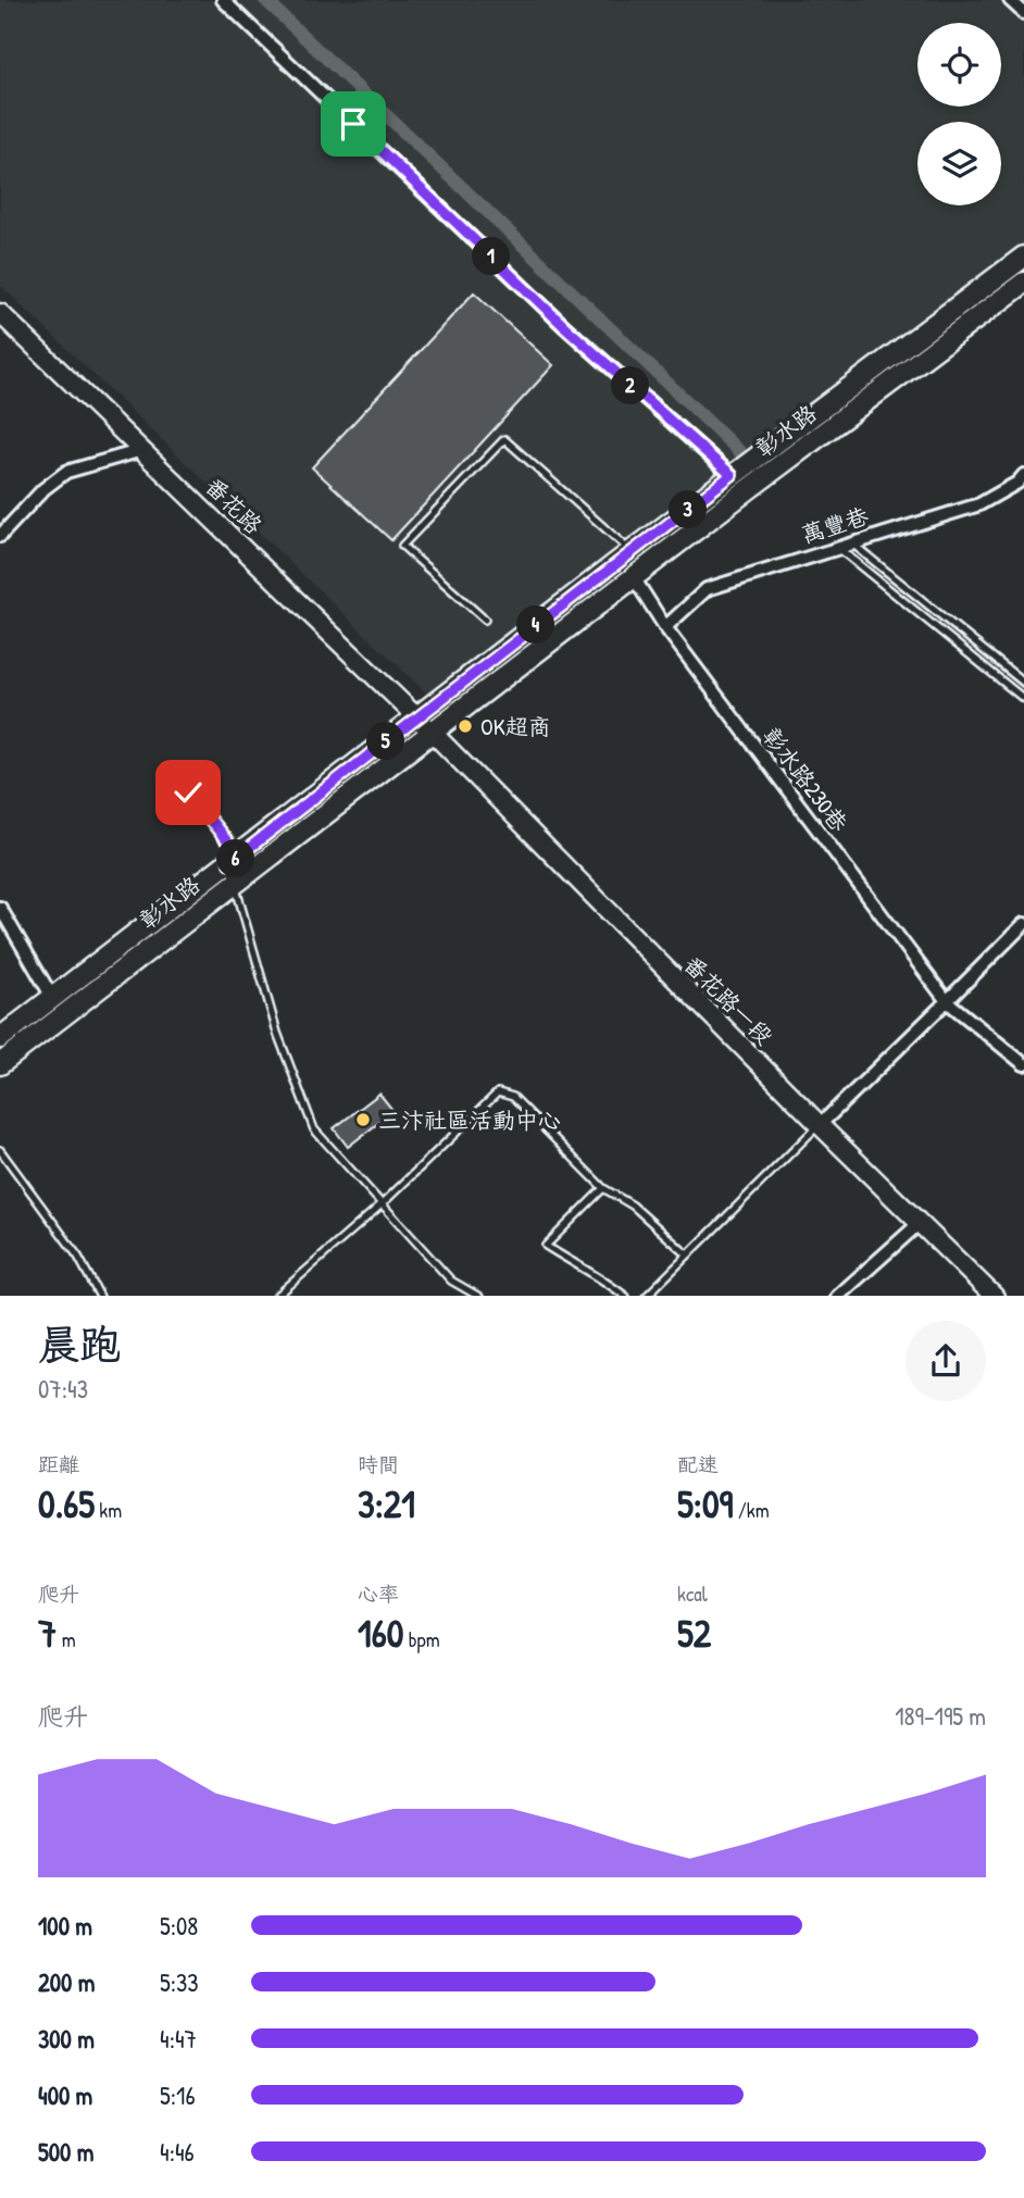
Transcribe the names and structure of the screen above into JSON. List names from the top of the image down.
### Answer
{
  "streets": {
    "main road": ["彰水路", "番花路", "番花路一段"],
    "street": ["萬豐巷", "彰水路230巷"]
  },
  "crossings": [
    ["彰水路", "番花路"],
    ["彰水路", "彰水路230巷"],
    ["彰水路", "番花路一段"],
    ["番花路", "番花路一段"],
    ["萬豐巷", "彰水路230巷"]
  ],
  "places": ["OK超商", "三汴社區活動中心"],
  "page": {
    "pins": [
      "1",
      "2",
      "3",
      "4",
      "5",
      "6"
    ],
    "heading": ["晨跑", "07:43"],
    "stats": [
      ["距離", "0.65 km"],
      ["時間", "3:21"],
      ["配速", "5:09 /km"],
      ["爬升", "7 m"],
      ["心率", "160 bpm"],
      ["kcal", "52"]
    ],
    "chart": ["爬升", "189–195 m"],
    "list": [
      {
        "name": "100 m",
        "note": "5:08"
      },
      {
        "name": "200 m",
        "note": "5:33"
      },
      {
        "name": "300 m",
        "note": "4:47"
      },
      {
        "name": "400 m",
        "note": "5:16"
      },
      {
        "name": "500 m",
        "note": "4:46"
      }
    ]
  }
}
